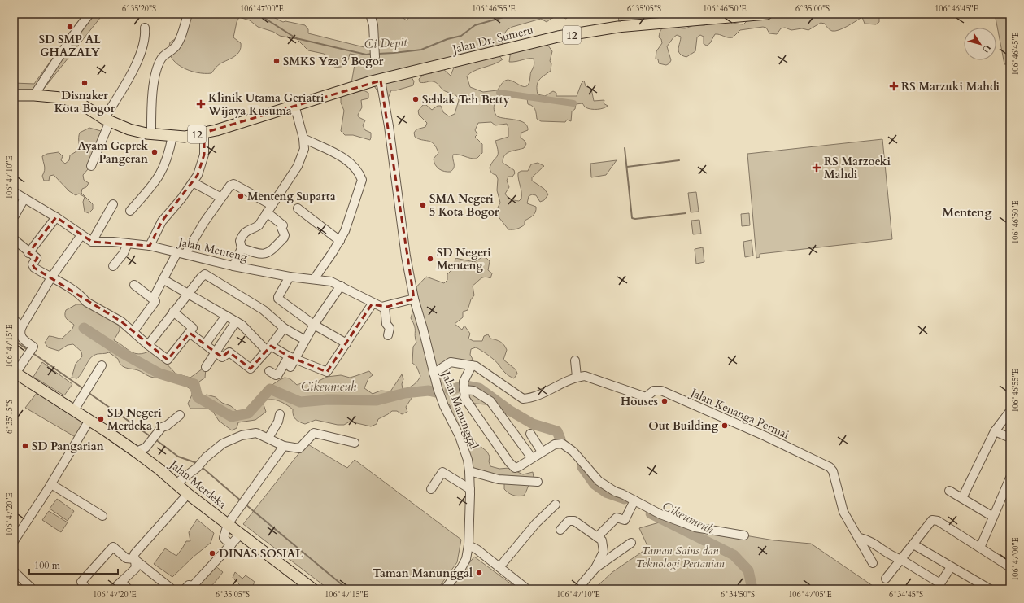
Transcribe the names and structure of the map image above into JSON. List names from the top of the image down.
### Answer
{
  "streets": {
    "main road": ["12", "Jalan Dr. Sumeru", "Jalan Merdeka"],
    "street": ["Jalan Menteng", "Jalan Manunggal", "Jalan Kenanga Permai"]
  },
  "crossings": [
    ["12", "Jalan Dr. Sumeru"],
    ["12", "Jalan Manunggal"],
    ["Jalan Dr. Sumeru", "Jalan Manunggal"],
    ["Jalan Manunggal", "Jalan Kenanga Permai"]
  ],
  "districts": ["Menteng"],
  "water": ["Ci Depit", "Cikeumeuh"],
  "parks": ["Taman Sains dan Teknologi Pertanian"],
  "places": {
    "other": [
      "SD SMP AL GHAZALY",
      "SMKS Yza 3 Bogor",
      "Disnaker Kota Bogor",
      "Seblak Teh Betty",
      "Ayam Geprek Pangeran",
      "Menteng Suparta",
      "SMA Negeri 5 Kota Bogor",
      "SD Negeri Menteng",
      "Houses",
      "SD Negeri Merdeka 1",
      "Out Building",
      "SD Pangarian",
      "DINAS SOSIAL",
      "Taman Manunggal"
    ],
    "health": ["RS Marzuki Mahdi", "Klinik Utama Geriatri Wijaya Kusuma", "RS Marzoeki Mahdi"]
  },
  "scale_bar": "100 m",
  "north": "bottom right",
  "coordinates": [
    "6°35'20\"S",
    "106°47'00\"E",
    "106°46'55\"E",
    "6°35'05\"S",
    "106°46'50\"E",
    "6°35'00\"S",
    "106°46'45\"E",
    "106°47'10\"E",
    "106°47'15\"E",
    "6°35'15\"S",
    "106°47'20\"E",
    "6°34'50\"S",
    "106°47'05\"E",
    "6°34'45\"S"
  ]
}
